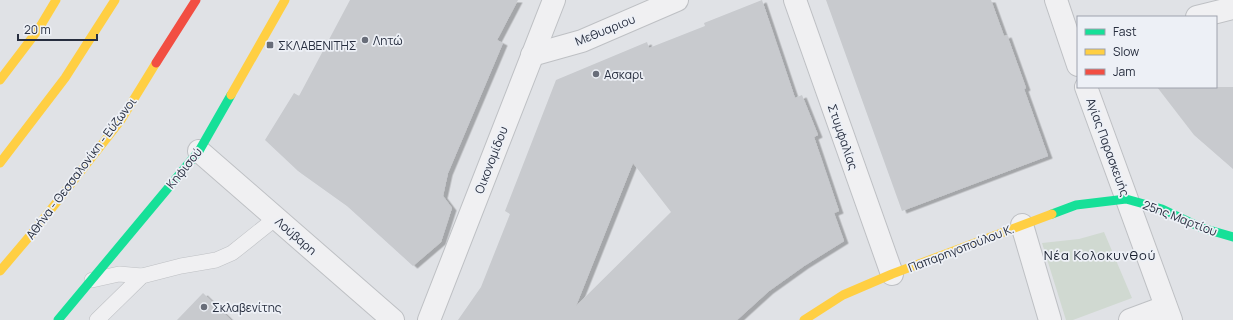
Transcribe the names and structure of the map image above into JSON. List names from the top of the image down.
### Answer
{
  "streets": {
    "main road": [
      "Αθήνα - Θεσσαλονίκη - Εύζωνοι",
      "Κηφισού",
      "25ης Μαρτίου",
      "Παπαρηγοπούλου Κ."
    ],
    "street": [
      "Μεθυαριου",
      "Στυμφαλίας",
      "Αγίας Παρασκευής",
      "Οικονομίδου",
      "Λούβαρη"
    ]
  },
  "crossings": [
    ["Μεθυαριου", "Οικονομίδου"],
    ["Στυμφαλίας", "Παπαρηγοπούλου Κ."],
    ["Αγίας Παρασκευής", "25ης Μαρτίου"],
    ["Αγίας Παρασκευής", "Παπαρηγοπούλου Κ."],
    ["Κηφισού", "Λούβαρη"],
    ["25ης Μαρτίου", "Παπαρηγοπούλου Κ."]
  ],
  "districts": ["Νέα Κολοκυνθού"],
  "places": {
    "other": ["Λητώ", "Ασκαρι", "Σκλαβενίτης"],
    "transit": ["ΣΚΛΑΒΕΝΙΤΗΣ"]
  },
  "legend": ["Fast", "Slow", "Jam"],
  "scale_bar": "20 m"
}
